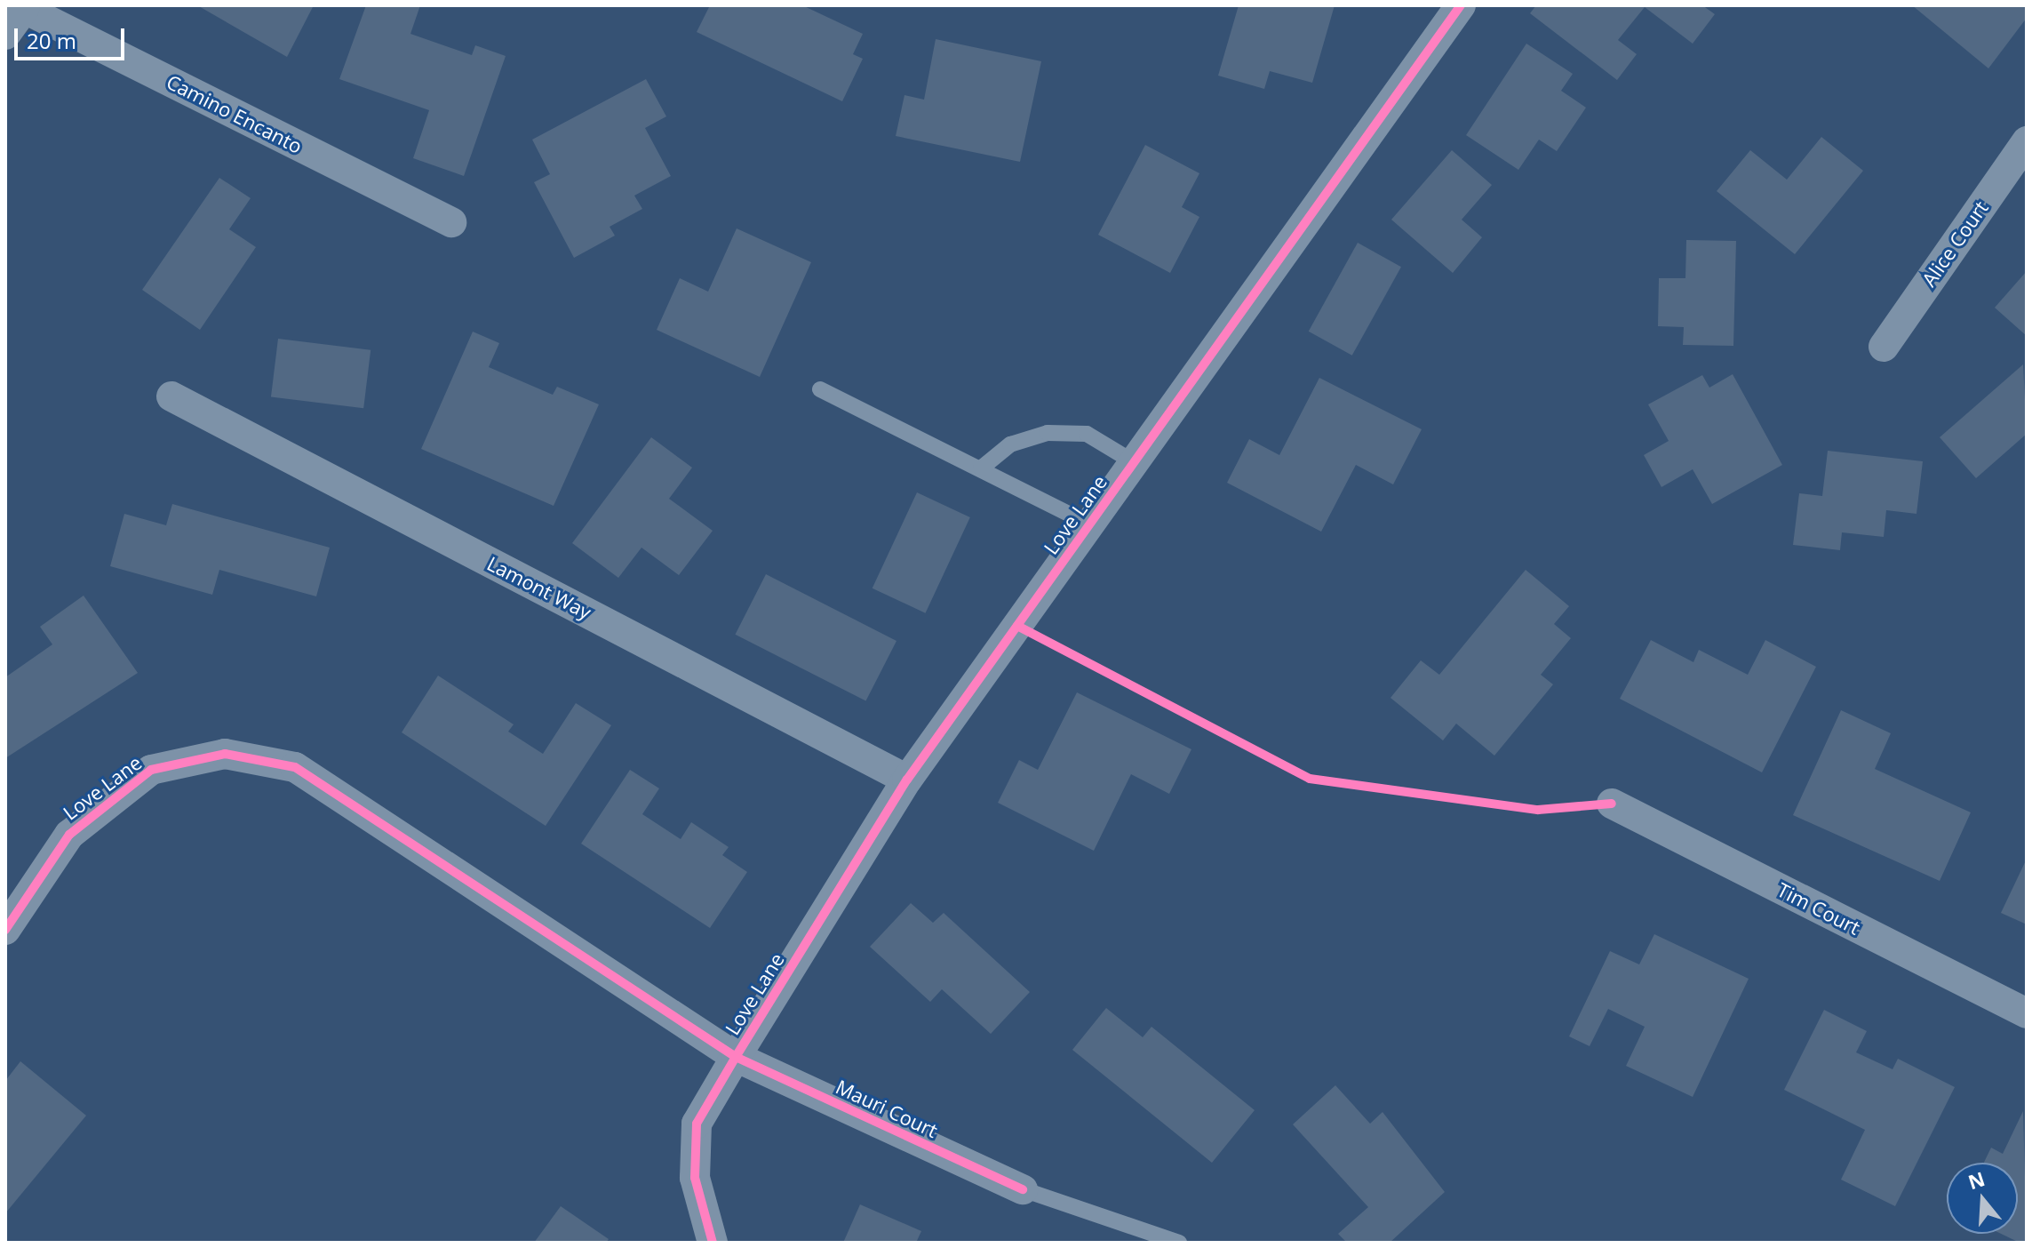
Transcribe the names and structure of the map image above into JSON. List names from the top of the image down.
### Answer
{
  "streets": {
    "street": [
      "Camino Encanto",
      "Alice Court",
      "Love Lane",
      "Lamont Way",
      "Tim Court",
      "Mauri Court"
    ]
  },
  "crossings": [
    ["Love Lane", "Lamont Way"],
    ["Love Lane", "Mauri Court"]
  ],
  "scale_bar": "20 m",
  "north": "top"
}
